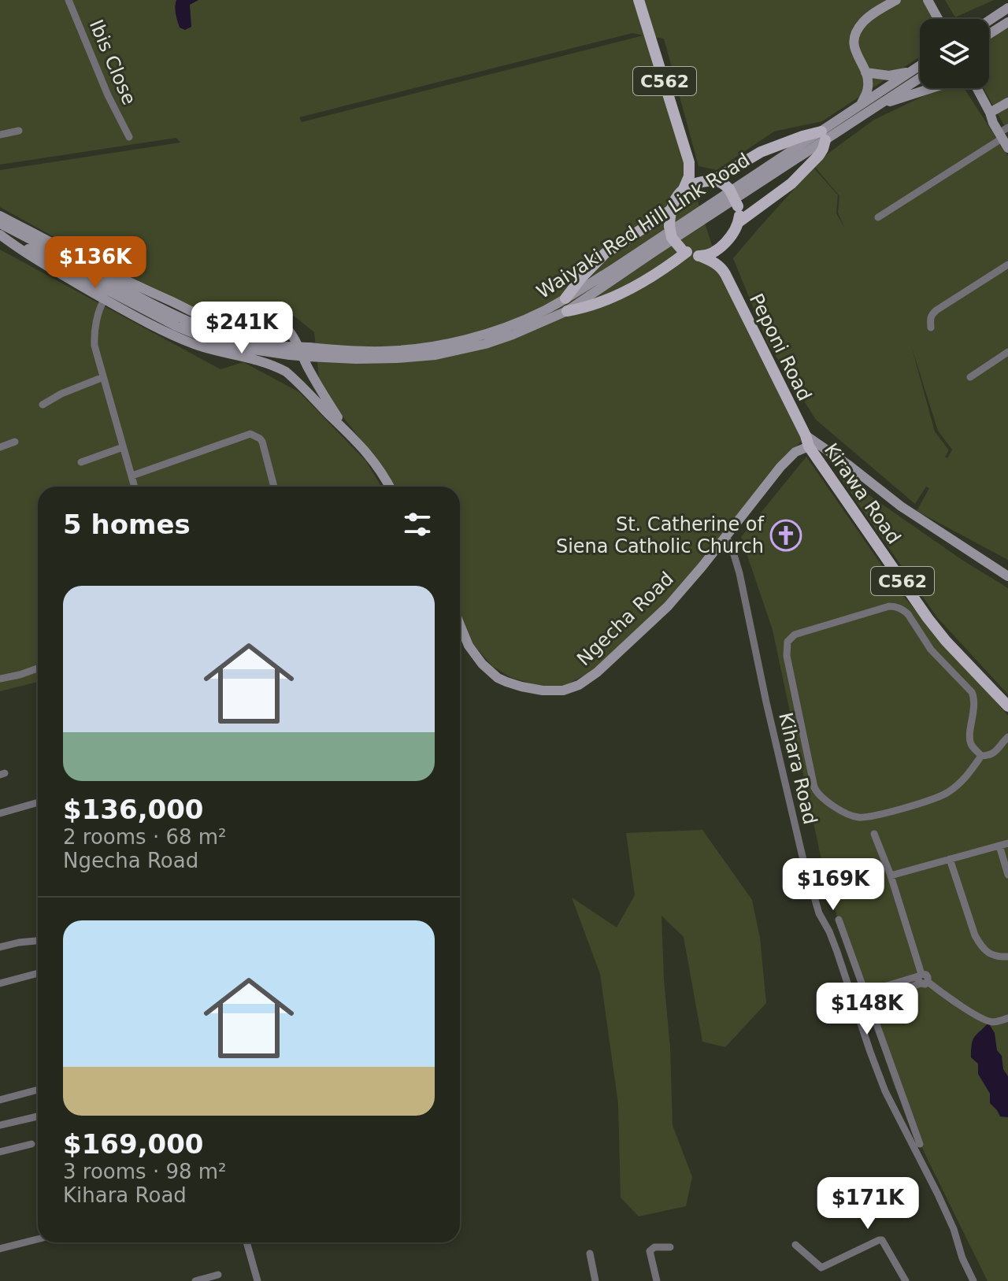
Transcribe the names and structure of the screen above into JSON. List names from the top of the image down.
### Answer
{
  "streets": {
    "main road": [
      "C562",
      "Waiyaki Red Hill Link Road",
      "Peponi Road",
      "Kirawa Road",
      "Ngecha Road"
    ],
    "street": ["Ibis Close", "Kihara Road"]
  },
  "crossings": [
    ["C562", "Peponi Road"],
    ["Peponi Road", "Kirawa Road"],
    ["Peponi Road", "Ngecha Road"],
    ["Kirawa Road", "Ngecha Road"],
    ["Ngecha Road", "Kihara Road"]
  ],
  "places": {
    "church": ["St. Catherine of Siena Catholic Church"]
  },
  "page": {
    "price": [
      "$136K",
      "$241K",
      "$169K",
      "$148K",
      "$171K"
    ],
    "heading": "5 homes",
    "list": [
      {
        "name": "$136,000",
        "note": "2 rooms · 68 m² · Ngecha Road"
      },
      {
        "name": "$169,000",
        "note": "3 rooms · 98 m² · Kihara Road"
      }
    ]
  }
}
